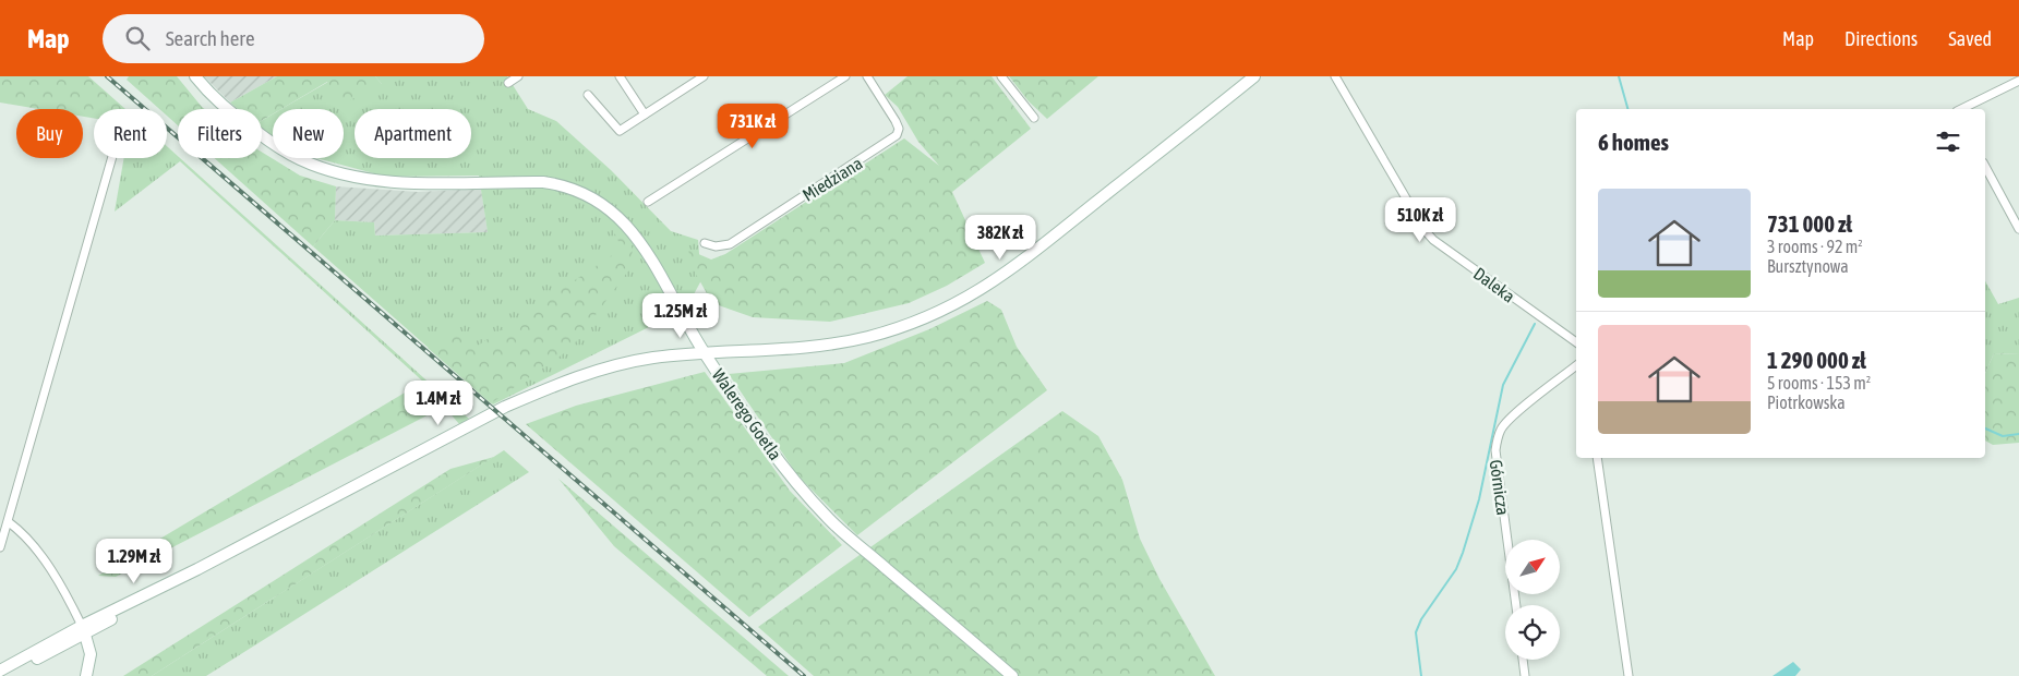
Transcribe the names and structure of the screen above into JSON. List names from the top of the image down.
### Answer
{
  "streets": {
    "main road": ["Walerego Goetla"],
    "street": ["Miedziana", "Daleka", "Górnicza"]
  },
  "north": "top right",
  "page": {
    "header": "Map",
    "search": "Search here",
    "nav": ["Map", "Directions", "Saved"],
    "price": [
      "731K zł",
      "510K zł",
      "382K zł",
      "1.25M zł",
      "1.4M zł",
      "1.29M zł"
    ],
    "chip": [
      "Buy",
      "Rent",
      "Filters",
      "New",
      "Apartment"
    ],
    "heading": "6 homes",
    "list": [
      {
        "name": "731 000 zł",
        "note": "3 rooms · 92 m² · Bursztynowa"
      },
      {
        "name": "1 290 000 zł",
        "note": "5 rooms · 153 m² · Piotrkowska"
      }
    ]
  }
}
